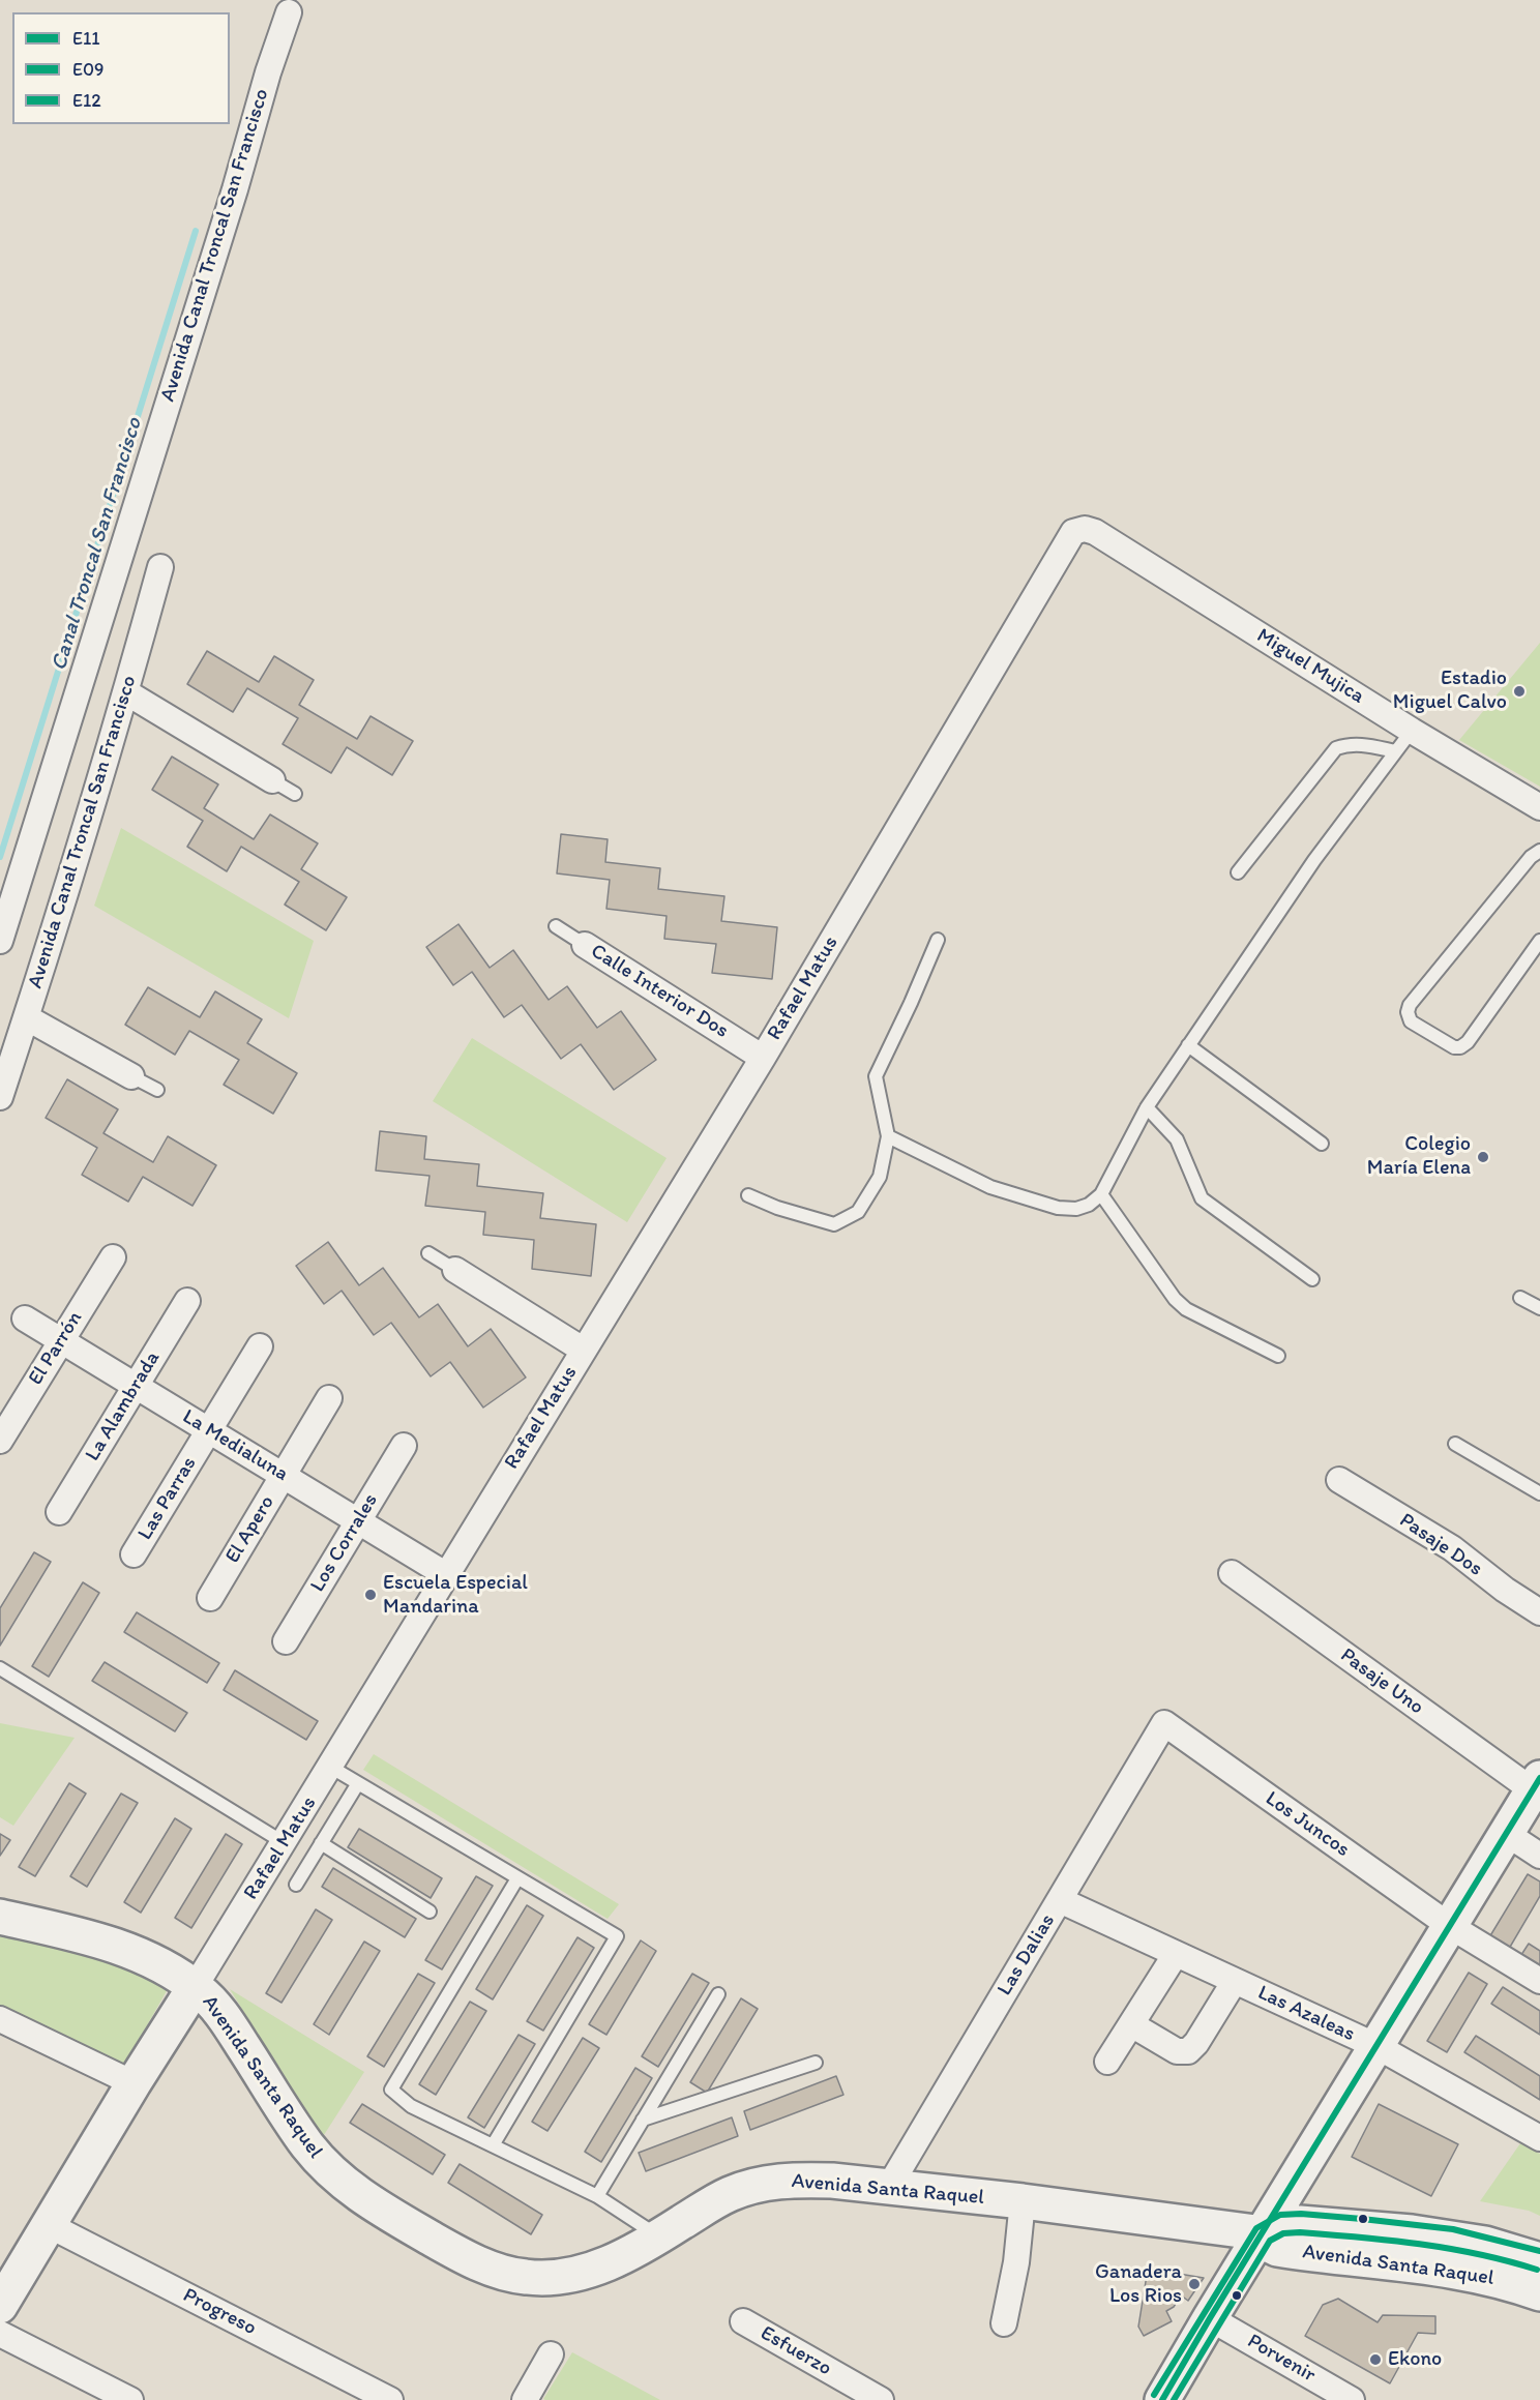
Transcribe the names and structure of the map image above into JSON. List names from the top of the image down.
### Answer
{
  "streets": {
    "main road": ["Rafael Matus", "Avenida Santa Raquel"],
    "street": [
      "Avenida Canal Troncal San Francisco",
      "Miguel Mujica",
      "Calle Interior Dos",
      "El Parrón",
      "La Alambrada",
      "La Medialuna",
      "Las Parras",
      "El Apero",
      "Los Corrales",
      "Pasaje Dos",
      "Pasaje Uno",
      "Los Juncos",
      "Las Dalias",
      "Las Azaleas",
      "Progreso",
      "Esfuerzo",
      "Porvenir"
    ]
  },
  "crossings": [
    ["Miguel Mujica", "Rafael Matus"],
    ["Rafael Matus", "Calle Interior Dos"],
    ["Rafael Matus", "La Medialuna"],
    ["Rafael Matus", "Avenida Santa Raquel"],
    ["Rafael Matus", "Progreso"],
    ["El Parrón", "La Medialuna"],
    ["La Alambrada", "La Medialuna"],
    ["La Medialuna", "Las Parras"],
    ["La Medialuna", "El Apero"],
    ["La Medialuna", "Los Corrales"],
    ["Los Juncos", "Las Dalias"],
    ["Las Dalias", "Las Azaleas"],
    ["Las Dalias", "Avenida Santa Raquel"]
  ],
  "water": ["Canal Troncal San Francisco"],
  "places": [
    "Estadio Miguel Calvo",
    "Colegio María Elena",
    "Escuela Especial Mandarina",
    "Ganadera Los Rios",
    "Ekono"
  ],
  "lines": ["transit line E11", "transit line E12", "transit line E09"],
  "legend": ["E11", "E09", "E12"]
}
